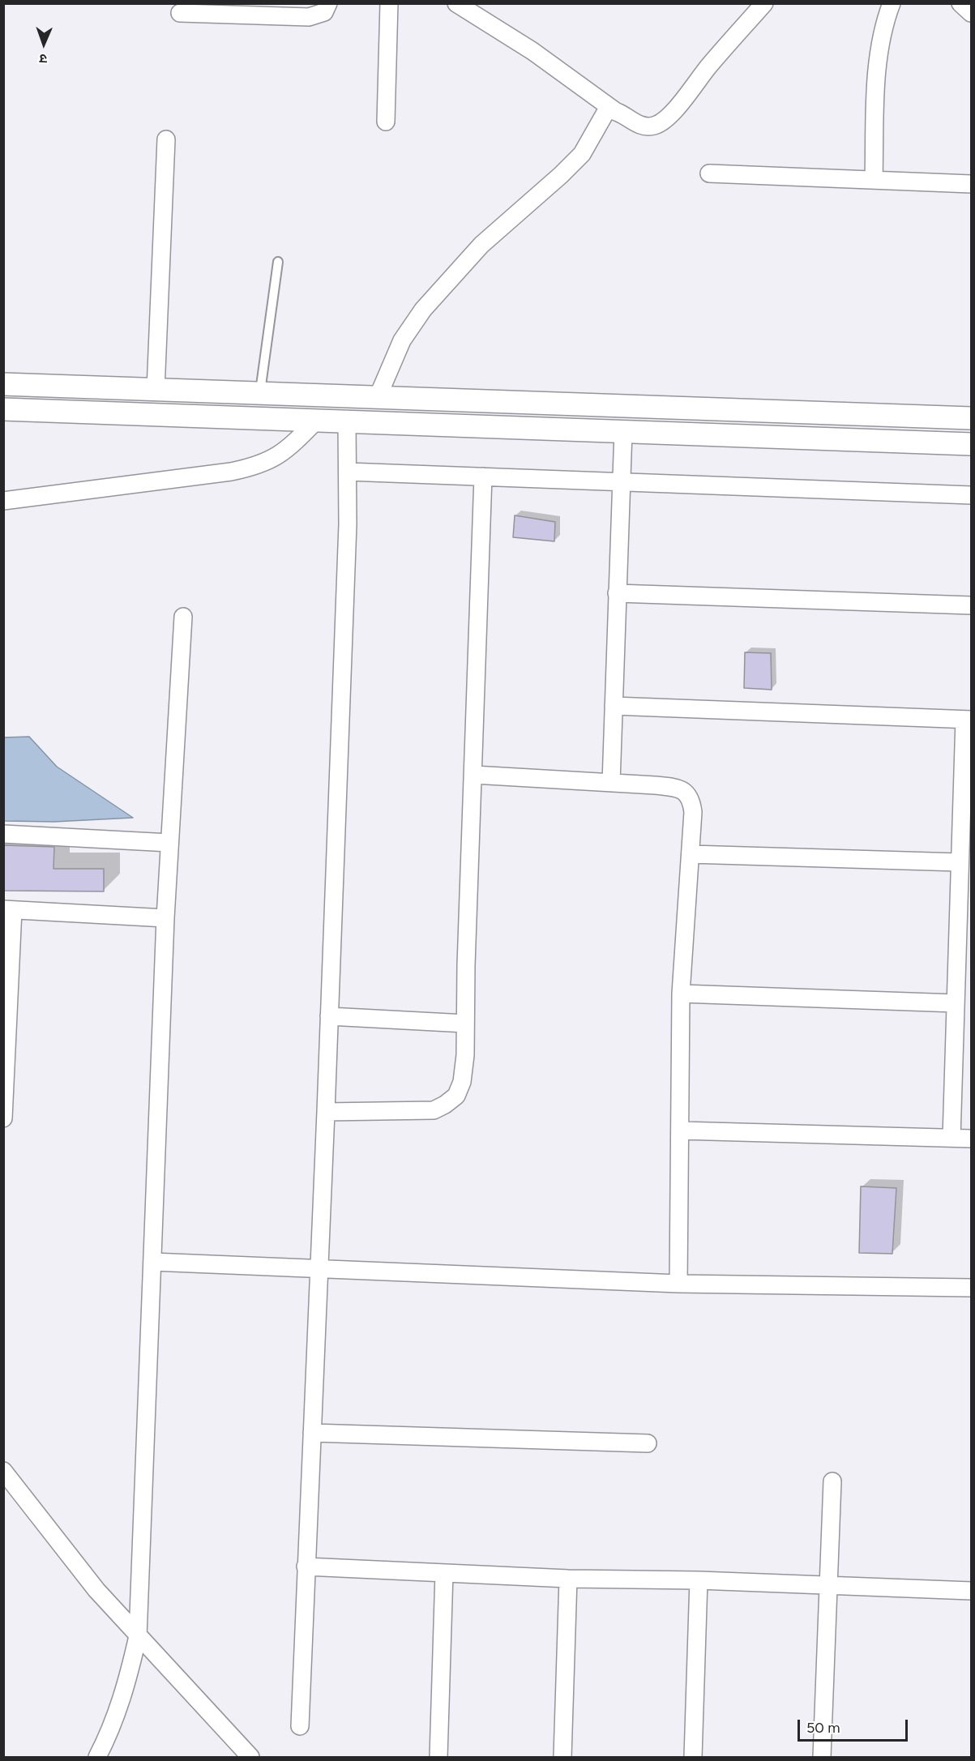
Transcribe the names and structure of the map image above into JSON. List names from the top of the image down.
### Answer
{
  "scale_bar": "50 m",
  "north": "bottom"
}
